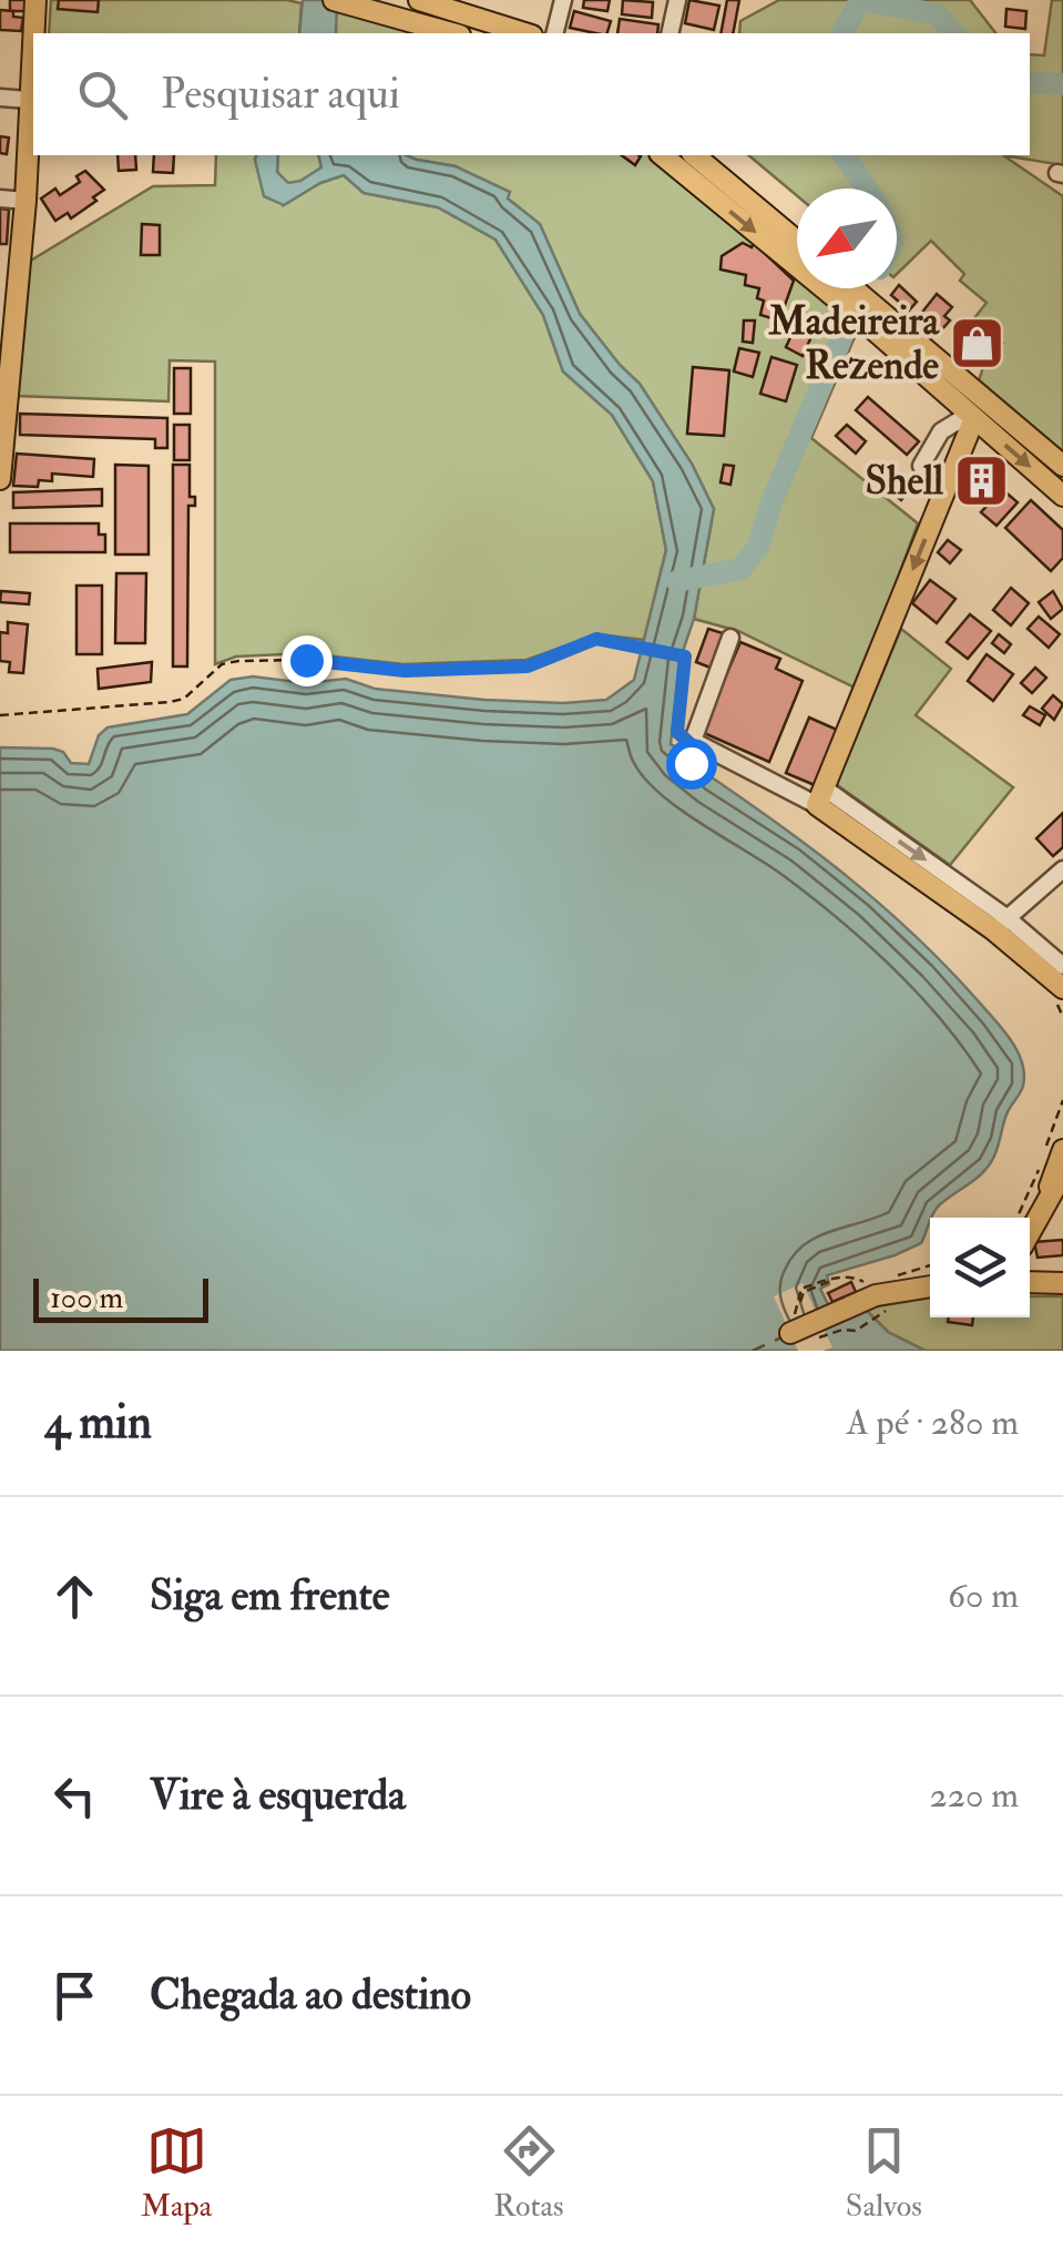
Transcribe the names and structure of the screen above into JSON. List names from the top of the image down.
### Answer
{
  "places": {
    "shop": ["Madeireira Rezende"],
    "building": ["Shell"]
  },
  "scale_bar": "100 m",
  "north": "bottom left",
  "page": {
    "search": "Pesquisar aqui",
    "scale": "100 m",
    "heading": ["4 min", "A pé · 280 m"],
    "list": [
      ["Siga em frente", "60 m"],
      ["Vire à esquerda", "220 m"],
      "Chegada ao destino"
    ],
    "nav": ["Mapa", "Rotas", "Salvos"]
  }
}
